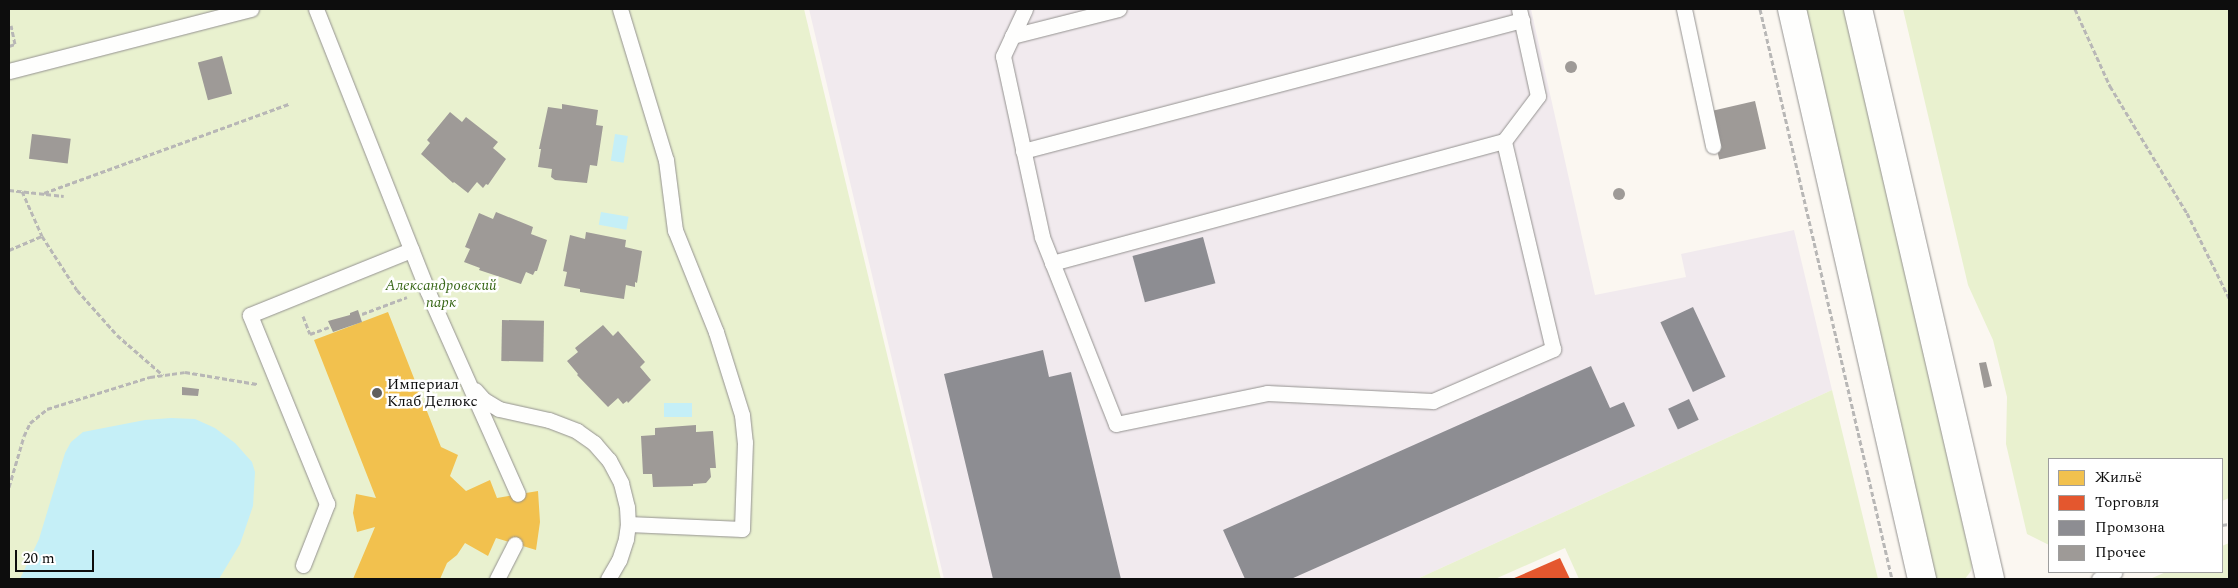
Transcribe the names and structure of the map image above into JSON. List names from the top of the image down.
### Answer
{
  "parks": ["Александровский парк"],
  "places": ["Империал Клаб Делюкс"],
  "legend": [
    "Жильё",
    "Торговля",
    "Промзона",
    "Прочее"
  ],
  "scale_bar": "20 m"
}
